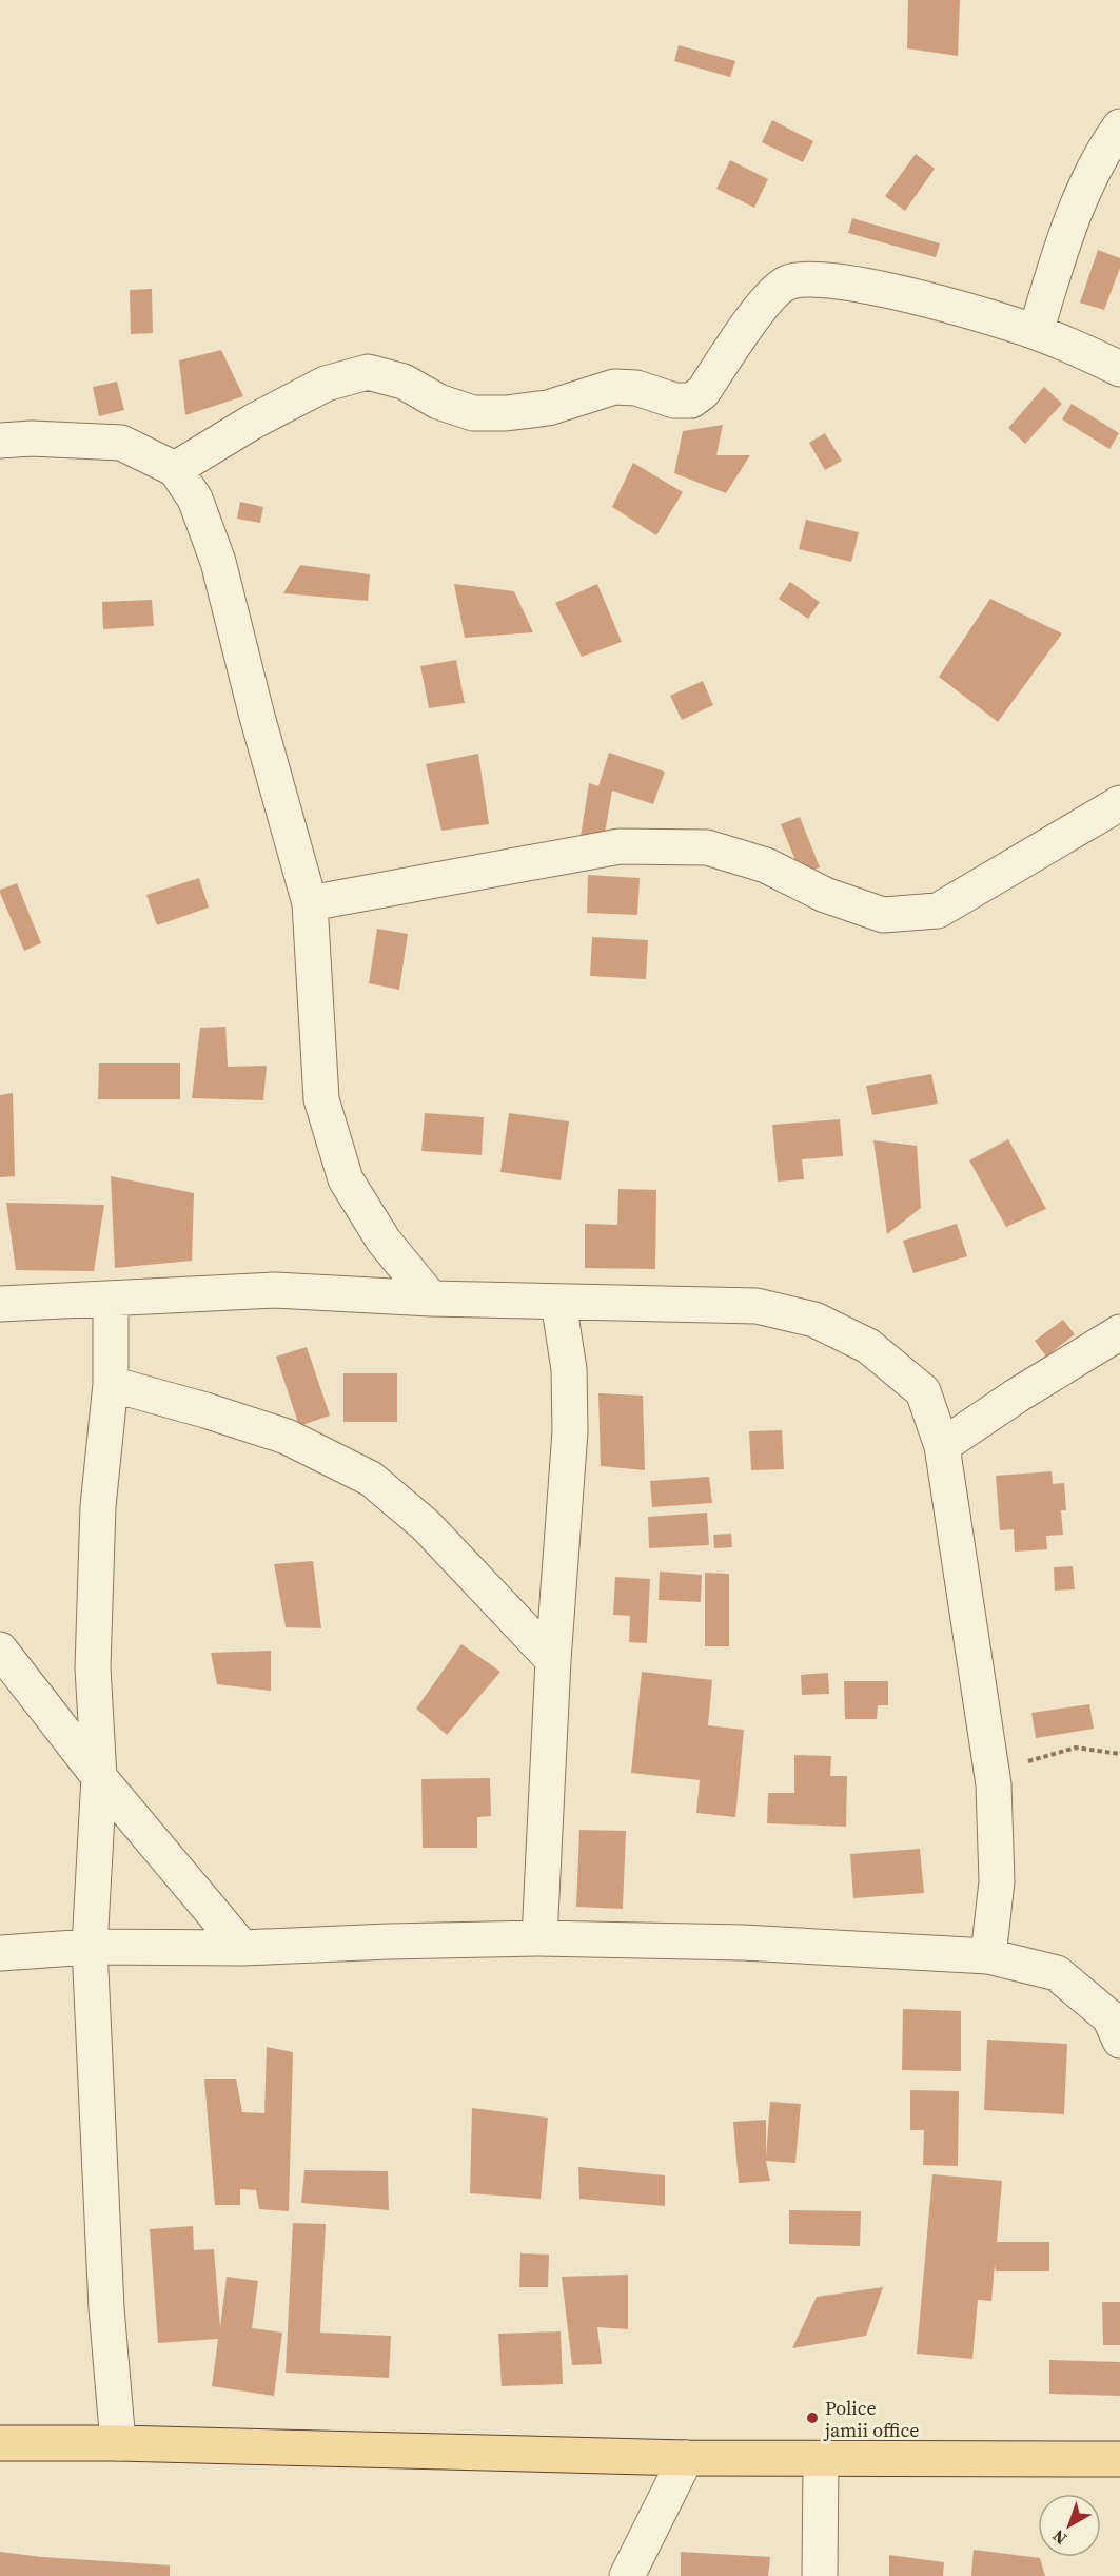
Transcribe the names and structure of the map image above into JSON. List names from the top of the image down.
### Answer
{
  "places": ["Police jamii office"],
  "north": "bottom left"
}
